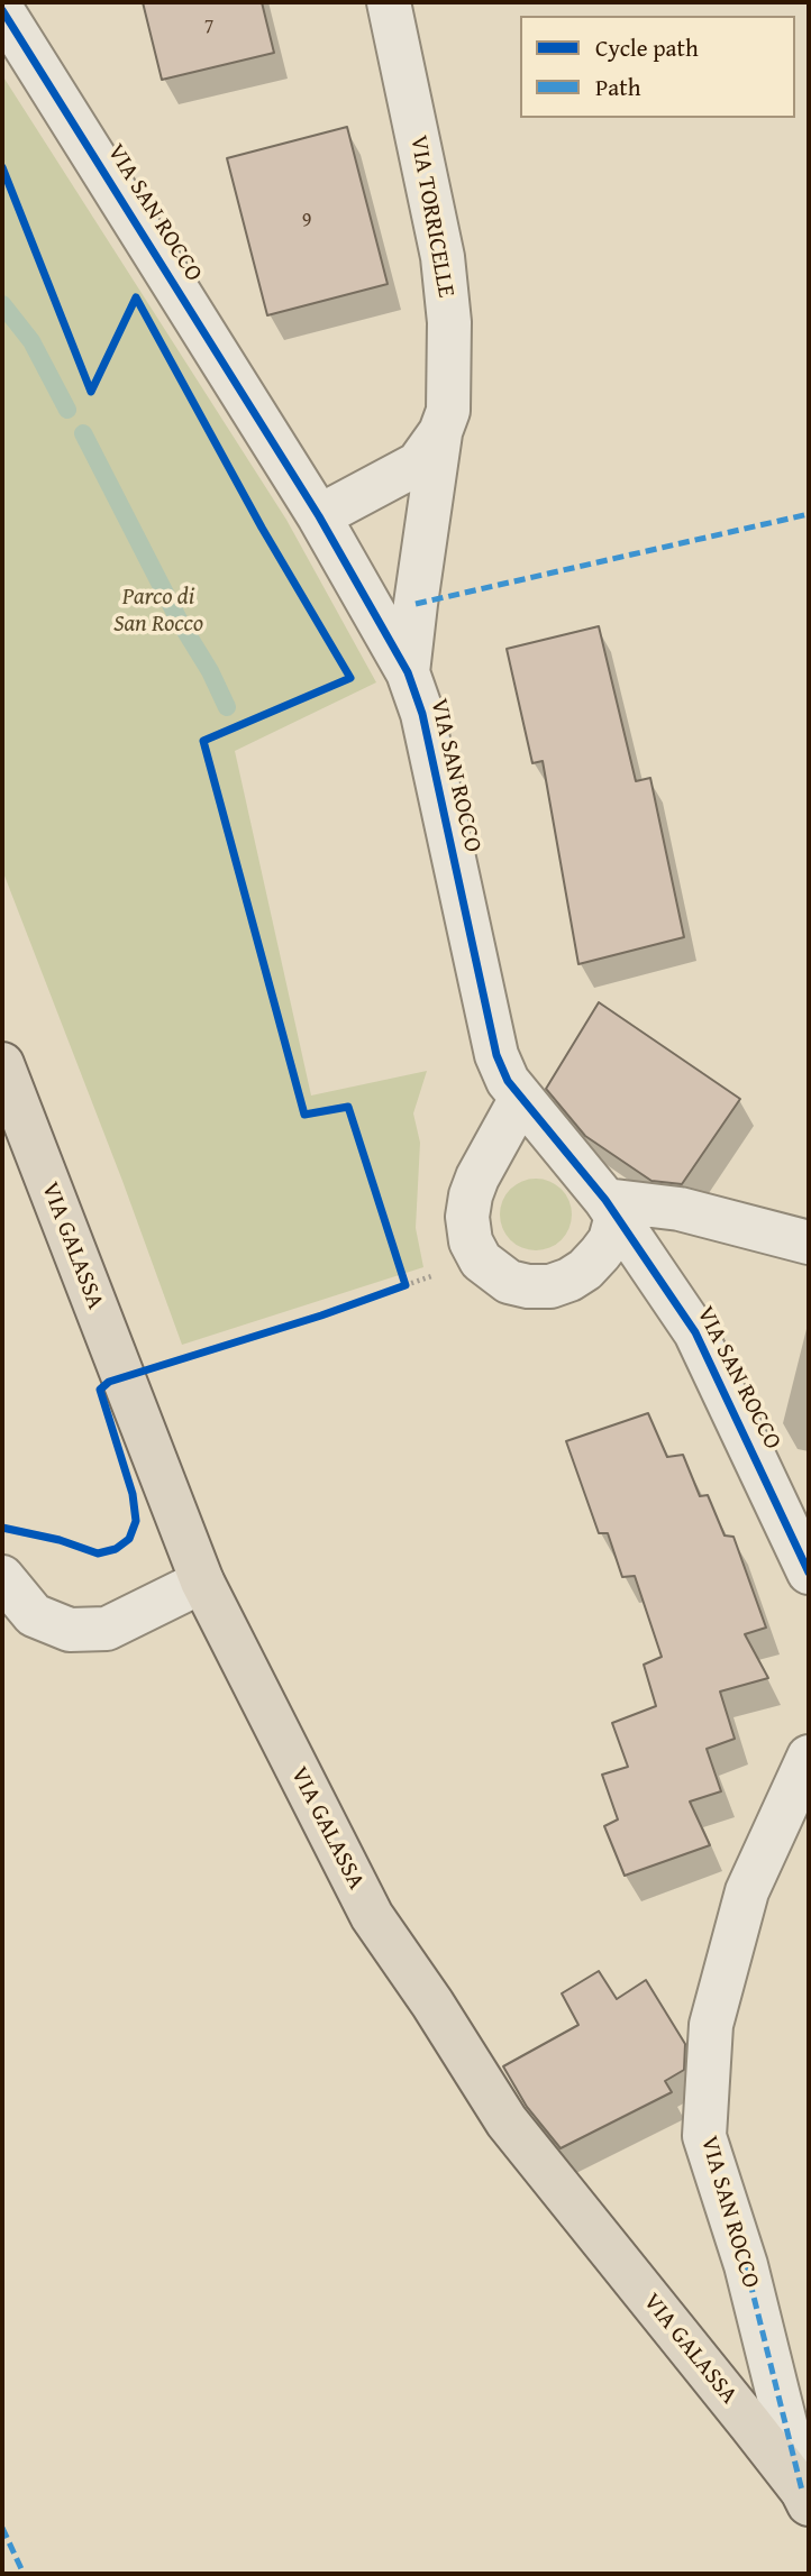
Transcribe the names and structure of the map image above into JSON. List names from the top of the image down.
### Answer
{
  "streets": {
    "main road": ["VIA GALASSA"],
    "street": ["VIA SAN ROCCO", "VIA TORRICELLE"]
  },
  "crossings": [
    ["VIA SAN ROCCO", "VIA TORRICELLE"],
    ["VIA SAN ROCCO", "VIA GALASSA"]
  ],
  "parks": ["Parco di San Rocco"],
  "house_numbers": ["7", "9"],
  "legend": ["Cycle path", "Path"]
}
